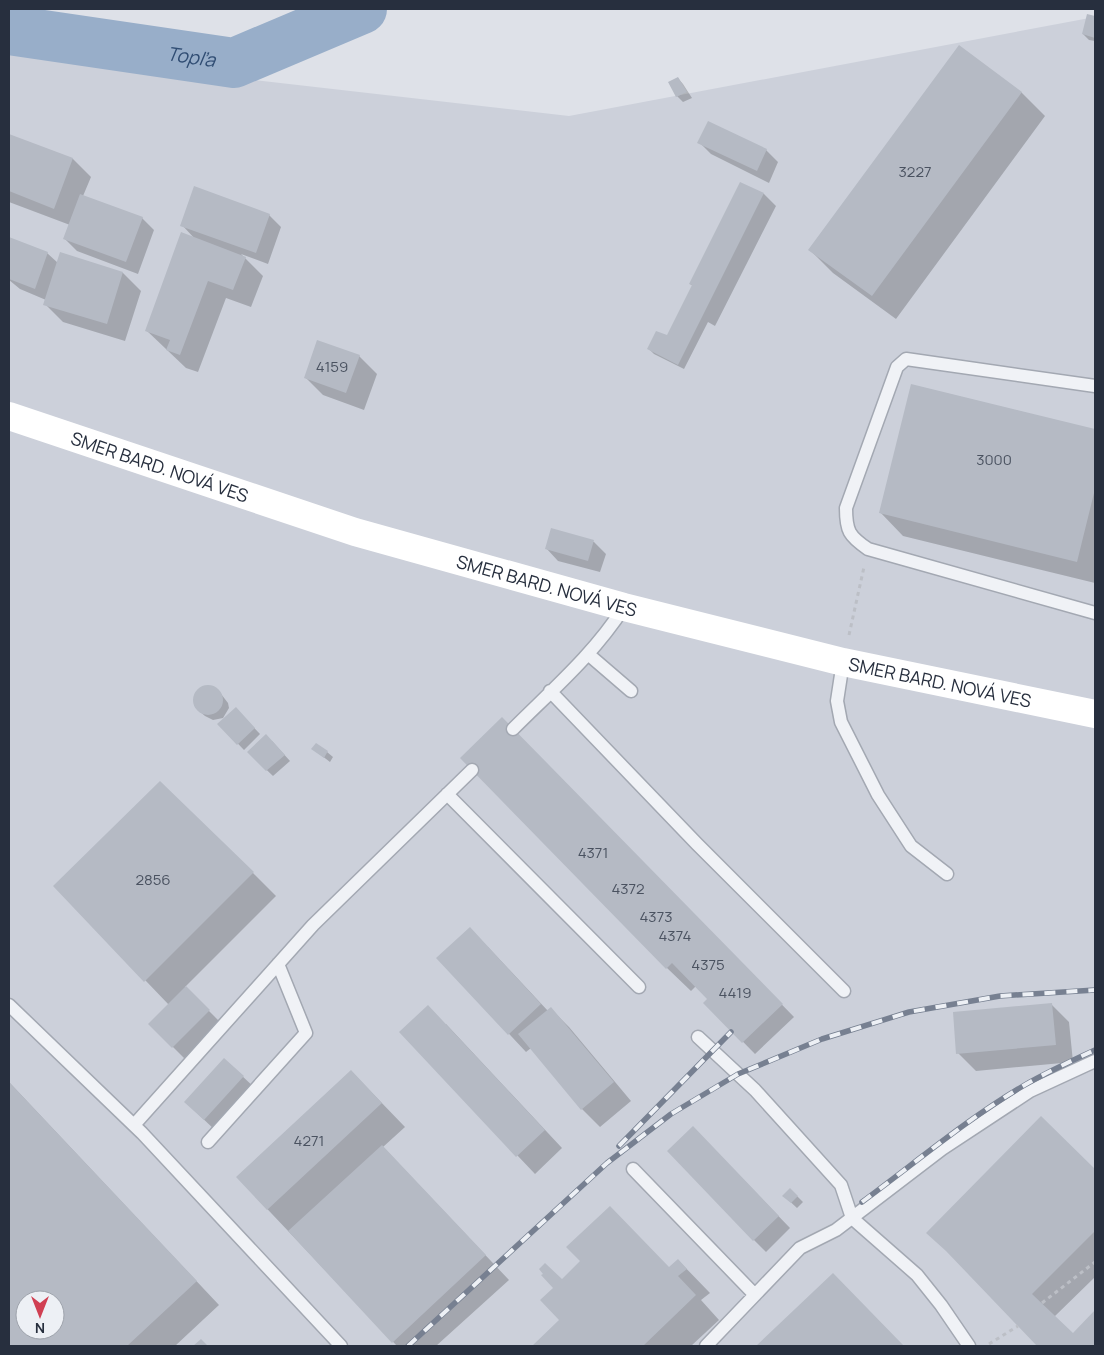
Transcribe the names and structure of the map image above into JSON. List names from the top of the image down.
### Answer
{
  "streets": {
    "street": ["SMER BARD. NOVÁ VES"]
  },
  "water": ["Topľa"],
  "house_numbers": [
    "3227",
    "4159",
    "3000",
    "4371",
    "2856",
    "4372",
    "4373",
    "4374",
    "4375",
    "4419",
    "4271"
  ],
  "north": "bottom"
}
